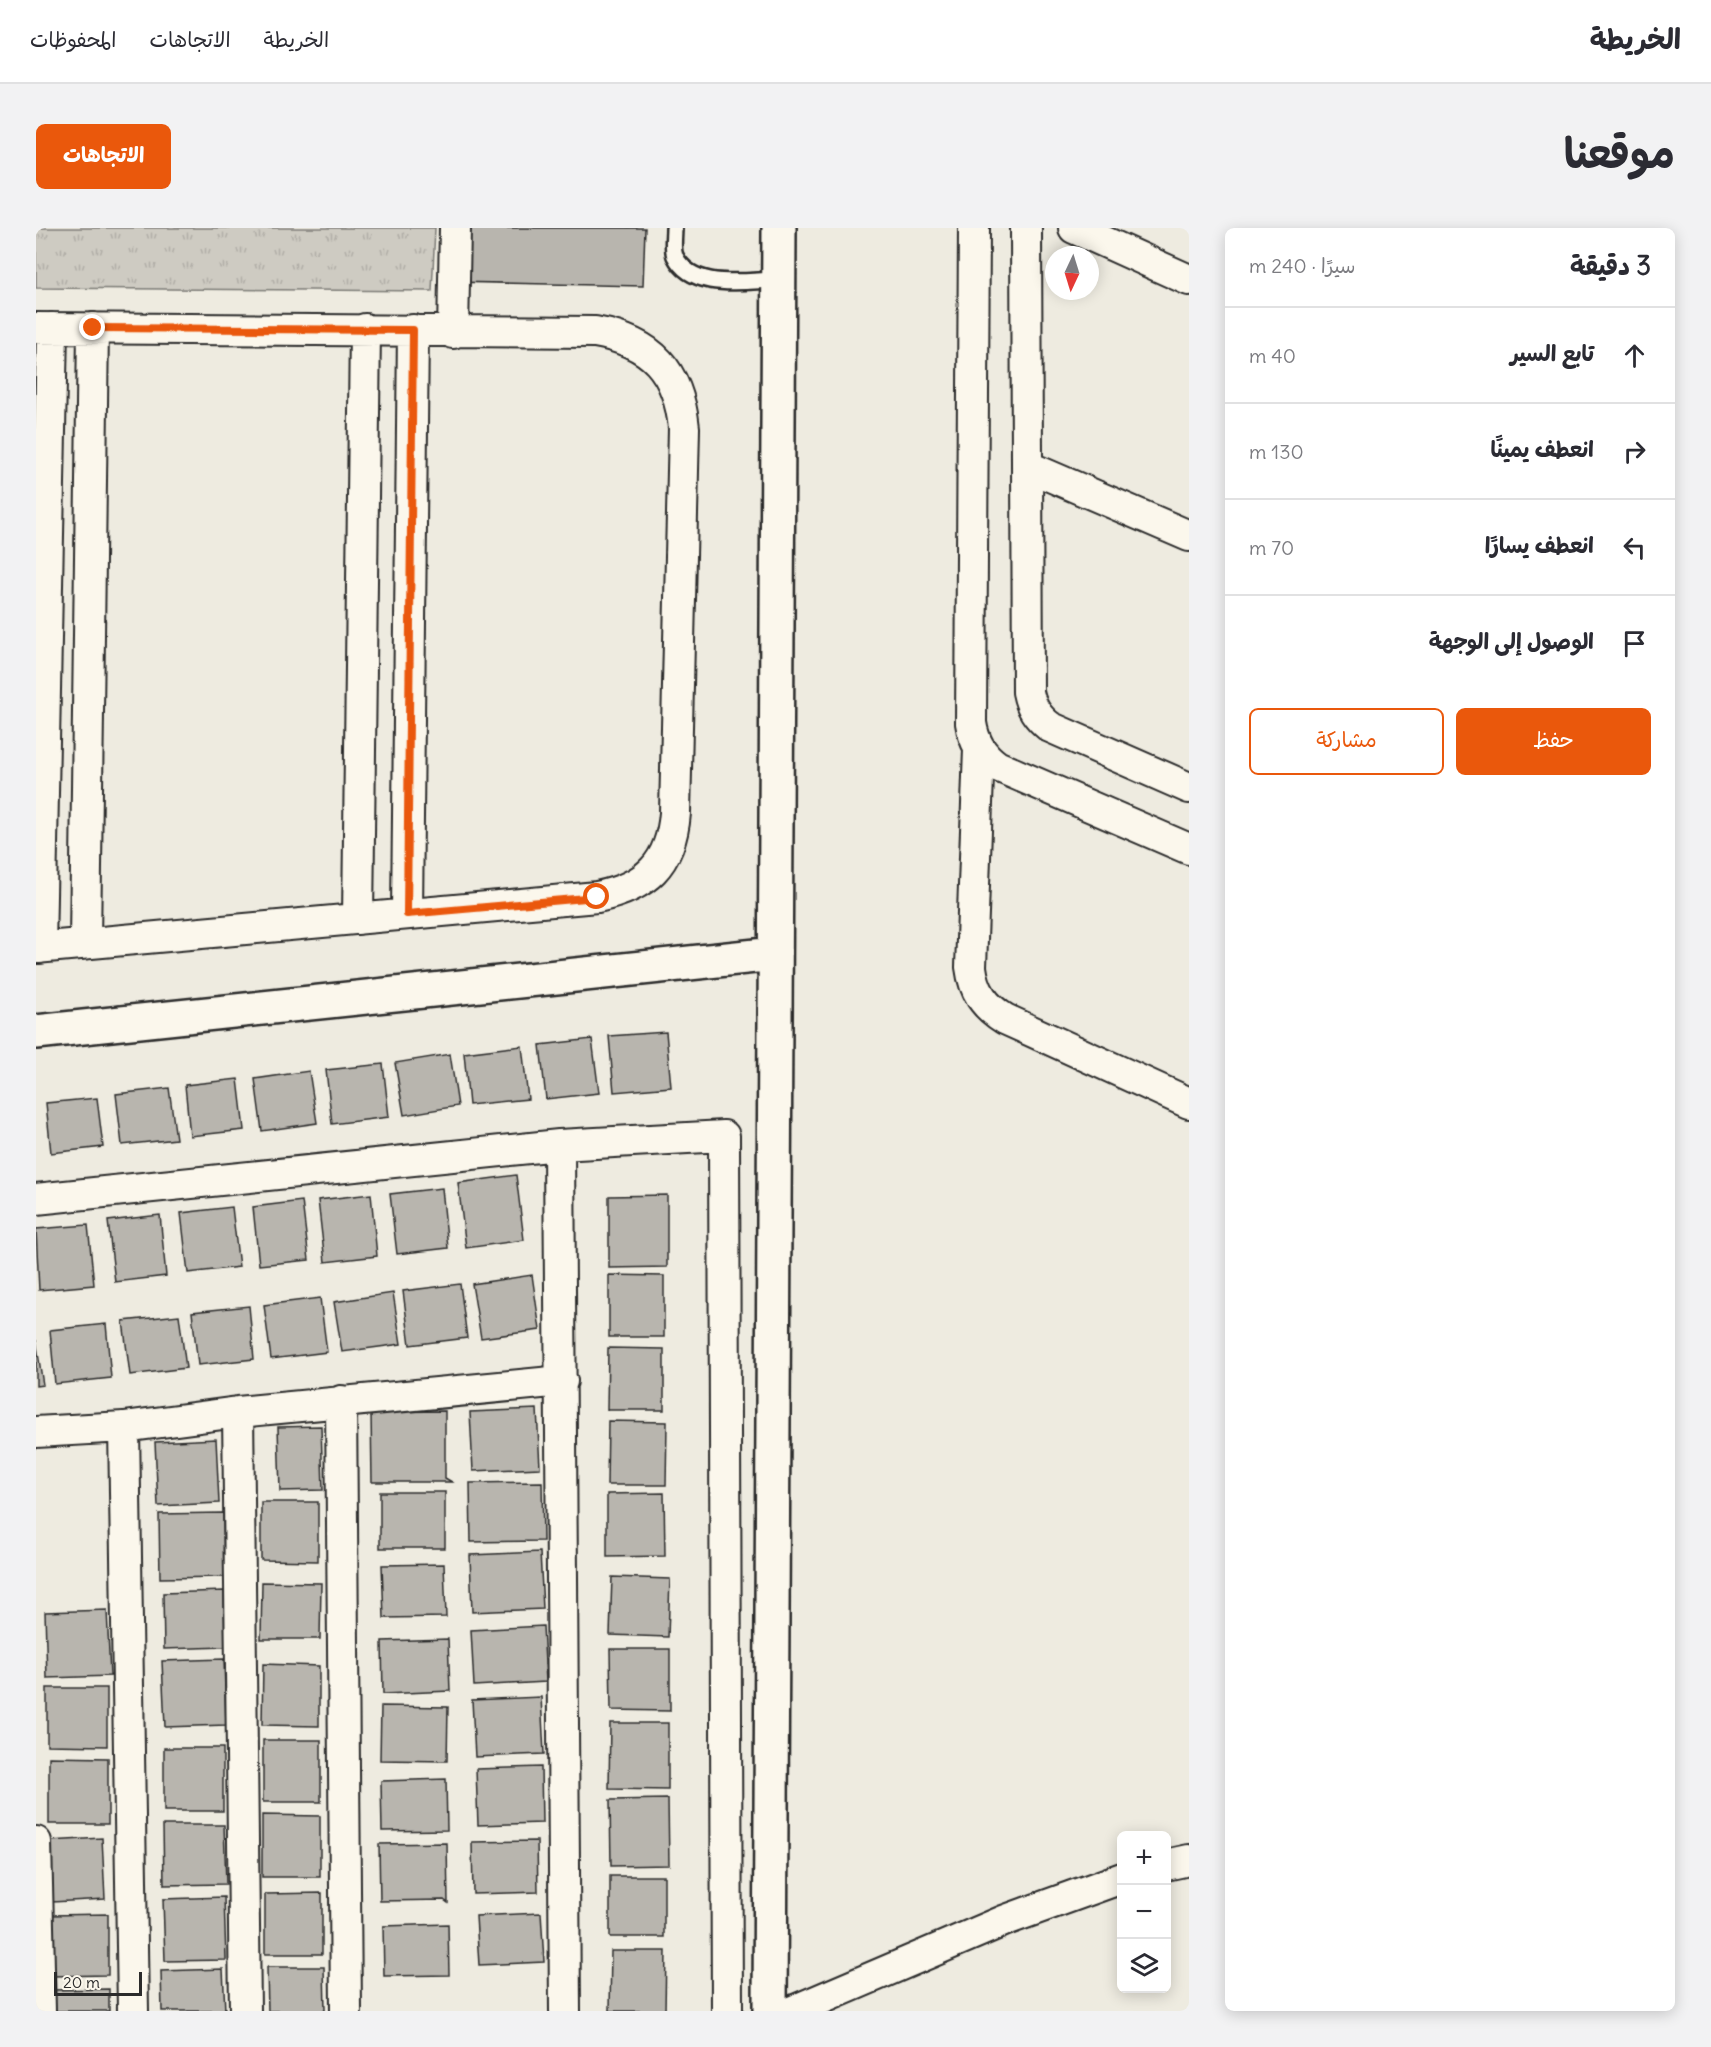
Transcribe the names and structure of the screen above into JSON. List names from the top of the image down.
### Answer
{
  "scale_bar": "20 m",
  "north": "bottom",
  "page": {
    "header": "الخريطة",
    "nav": ["الخريطة", "الاتجاهات", "المحفوظات"],
    "title": "موقعنا",
    "buttons": [
      "الاتجاهات",
      ["حفظ", "مشاركة"]
    ],
    "heading": ["3 دقيقة", "سيرًا · 240 m"],
    "list": [
      ["تابع السير", "40 m"],
      ["انعطف يمينًا", "130 m"],
      ["انعطف يسارًا", "70 m"],
      "الوصول إلى الوجهة"
    ],
    "map_buttons": ["+", "−"],
    "scale": "20 m"
  }
}
